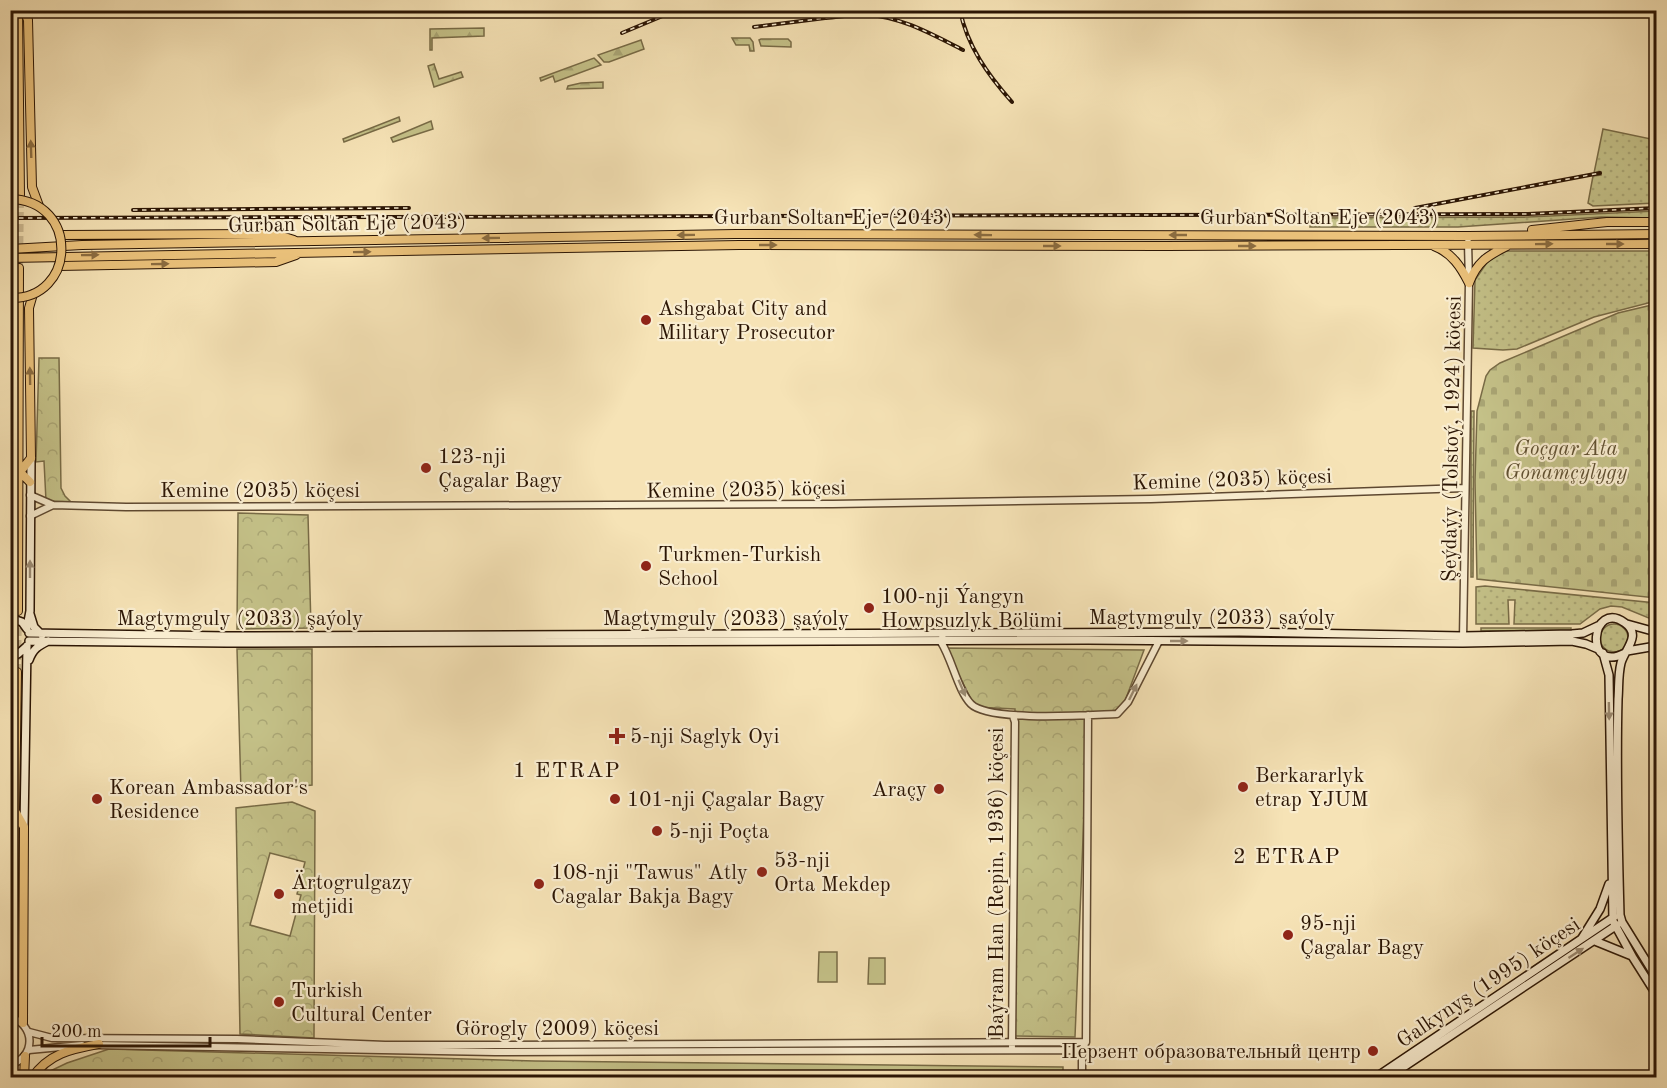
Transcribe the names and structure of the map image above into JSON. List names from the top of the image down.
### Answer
{
  "streets": {
    "main road": ["Gurban Soltan Eje (2043)", "Magtymguly (2033) şaýoly", "Galkynyş (1995) köçesi"],
    "street": [
      "Şeýdaýy (Tolstoý, 1924) köçesi",
      "Kemine (2035) köçesi",
      "Baýram Han (Repin, 1936) köçesi",
      "Görogly (2009) köçesi"
    ]
  },
  "crossings": [
    ["Gurban Soltan Eje (2043)", "Şeýdaýy (Tolstoý, 1924) köçesi"],
    ["Şeýdaýy (Tolstoý, 1924) köçesi", "Kemine (2035) köçesi"],
    ["Şeýdaýy (Tolstoý, 1924) köçesi", "Magtymguly (2033) şaýoly"],
    ["Baýram Han (Repin, 1936) köçesi", "Görogly (2009) köçesi"]
  ],
  "districts": ["1 ETRAP", "2 ETRAP"],
  "parks": ["Goçgar Ata Gonamçylygy"],
  "places": {
    "other": [
      "Ashgabat City and Military Prosecutor",
      "123-nji Çagalar Bagy",
      "Turkmen-Turkish School",
      "100-nji Ýangyn Howpsuzlyk Bölümi",
      "Berkararlyk etrap YJUM",
      "Araçy",
      "Korean Ambassador's Residence",
      "101-nji Çagalar Bagy",
      "5-nji Poçta",
      "53-nji Orta Mekdep",
      "108-nji \"Tawus\" Atly Cagalar Bakja Bagy",
      "Ärtogrulgazy metjidi",
      "95-nji Çagalar Bagy",
      "Turkish Cultural Center",
      "Перзент образовательный центр"
    ],
    "health": ["5-nji Saglyk Oyi"]
  },
  "scale_bar": "200 m"
}
